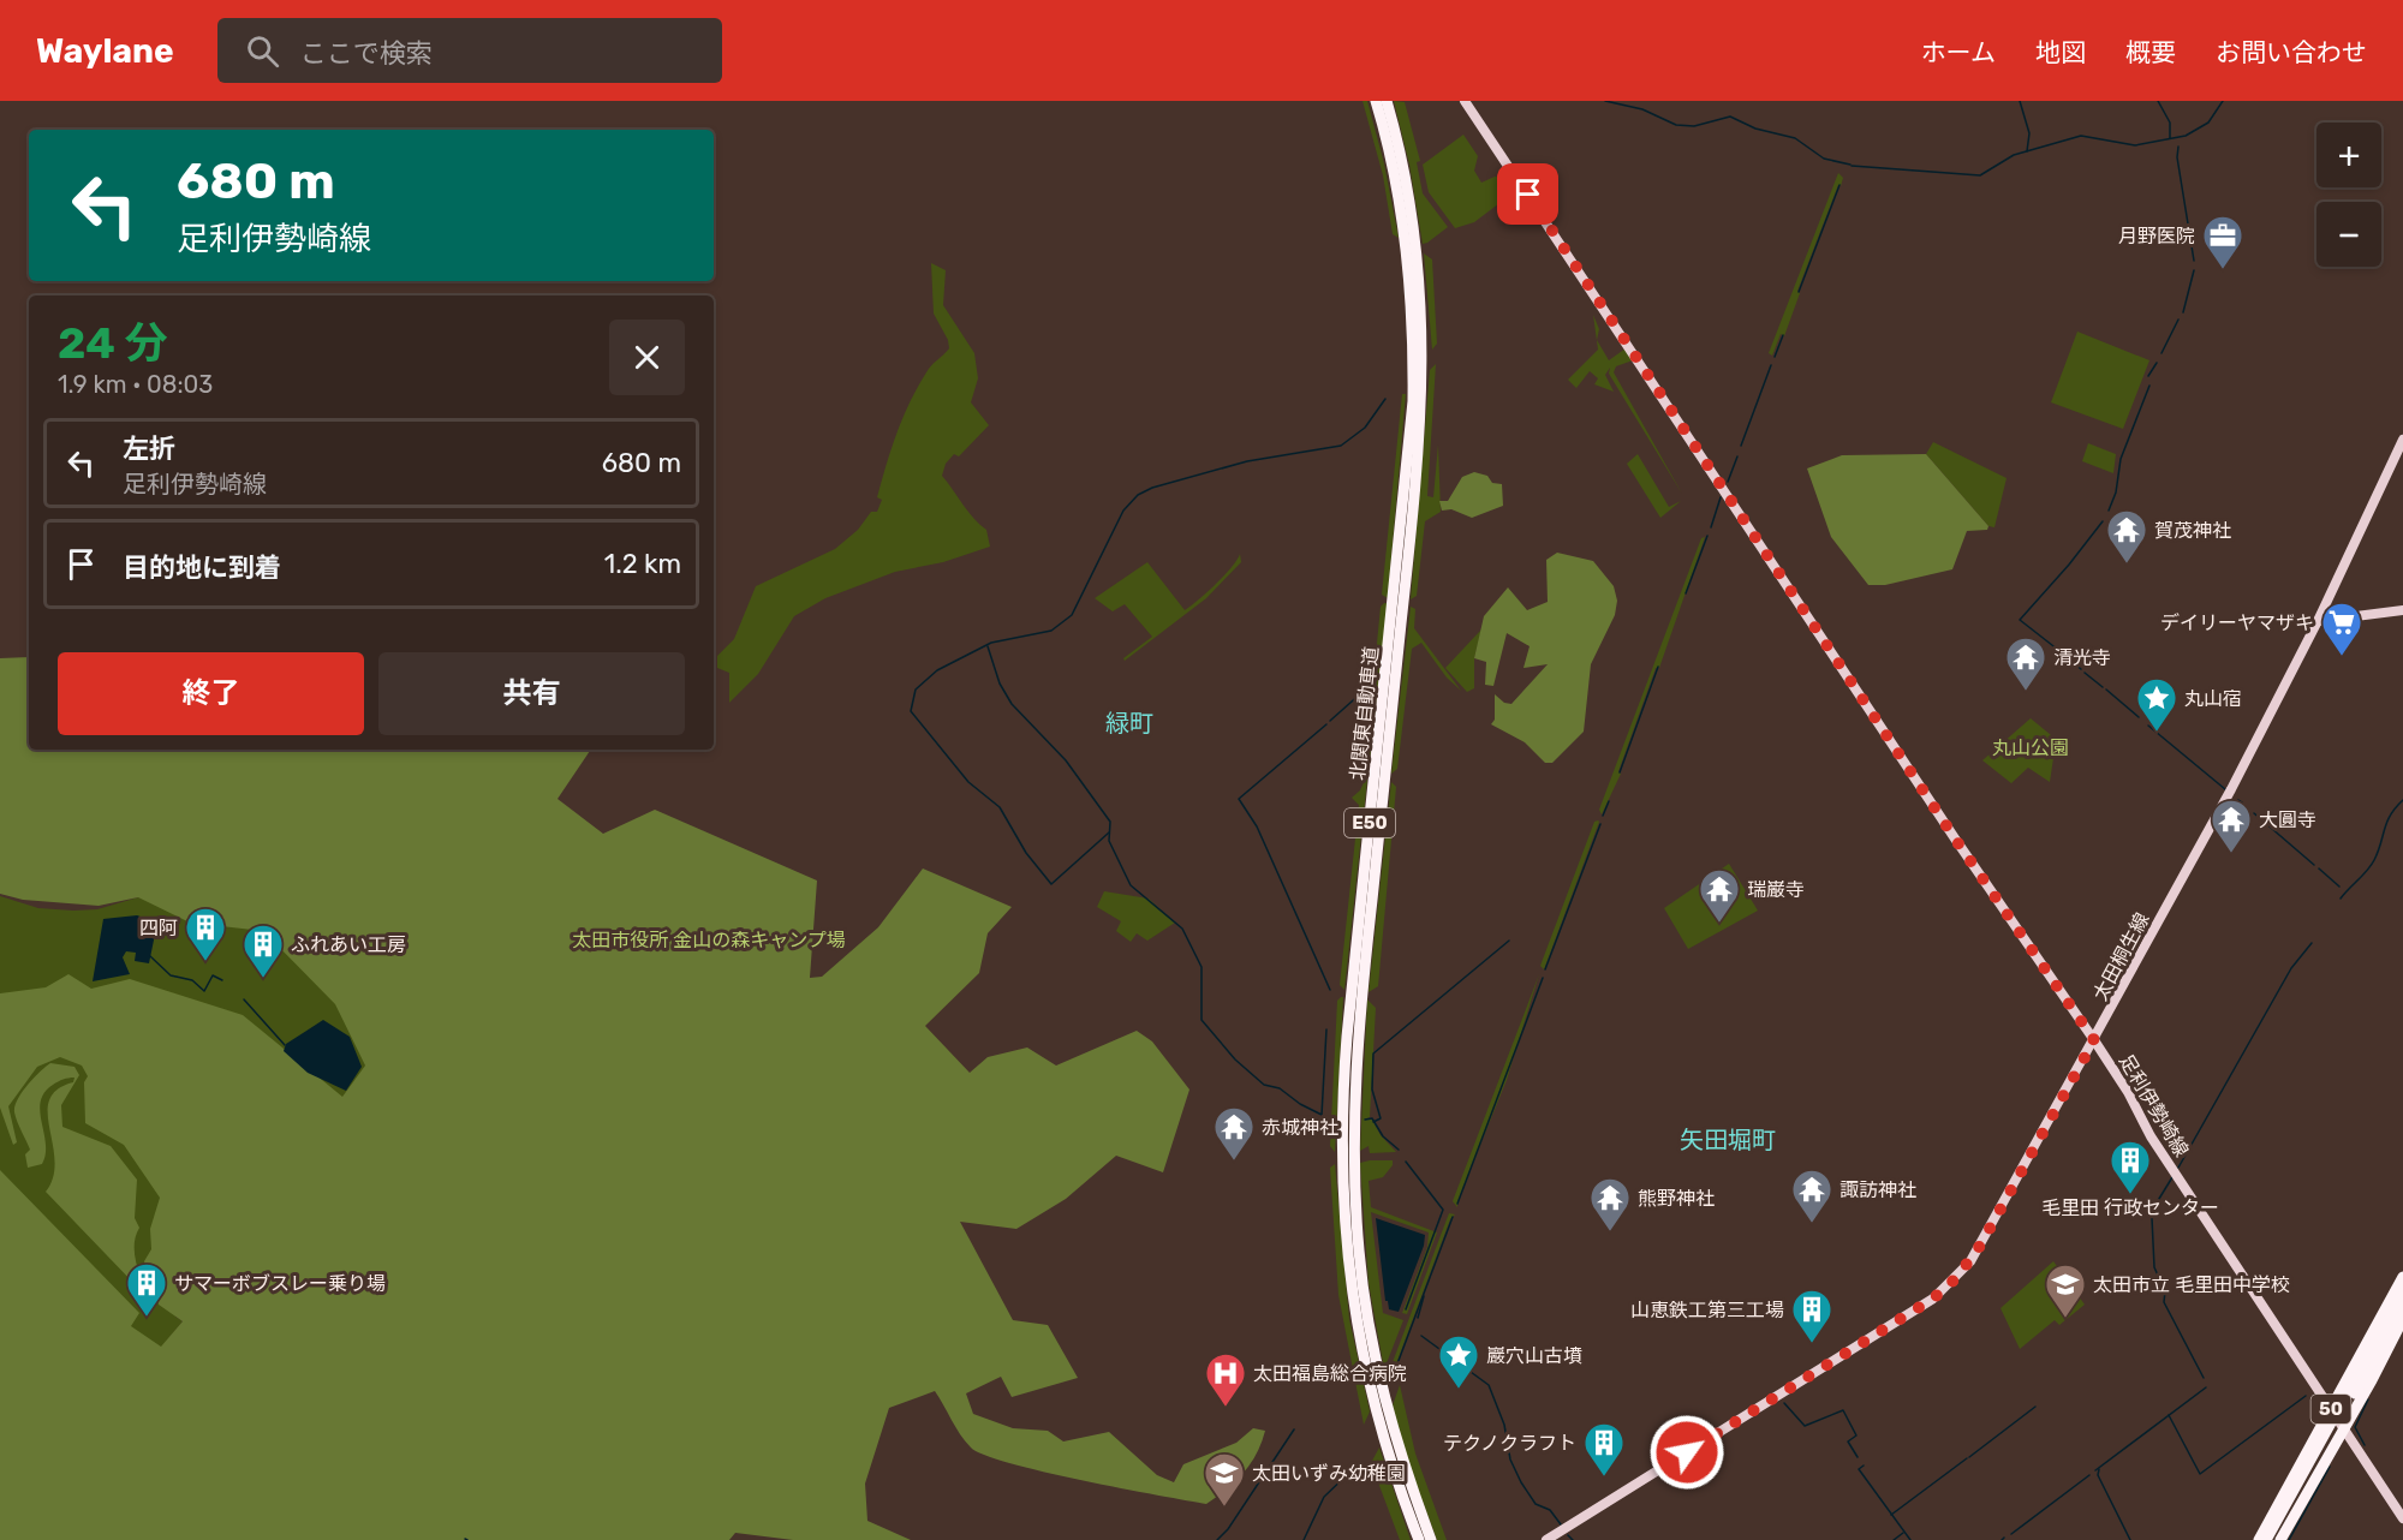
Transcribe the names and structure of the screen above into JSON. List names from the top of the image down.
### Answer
{
  "streets": {
    "highway": ["北関東自動車道", "E50", "50"],
    "main road": ["太田桐生線", "足利伊勢崎線"]
  },
  "crossings": [
    ["太田桐生線", "足利伊勢崎線"],
    ["足利伊勢崎線", "50"]
  ],
  "districts": ["緑町", "矢田堀町"],
  "parks": ["丸山公園", "太田市役所 金山の森キャンプ場"],
  "places": {
    "office": ["月野医院"],
    "temple": [
      "賀茂神社",
      "清光寺",
      "大圓寺",
      "瑞巌寺",
      "赤城神社",
      "諏訪神社",
      "熊野神社"
    ],
    "supermarket": ["デイリーヤマザキ"],
    "place": ["丸山宿", "巖穴山古墳"],
    "building": [
      "四阿",
      "ふれあい工房",
      "毛里田 行政センター",
      "サマーボブスレー乗り場",
      "山恵鉄工第三工場",
      "テクノクラフト"
    ],
    "school or university": ["太田市立 毛里田中学校", "太田いずみ幼稚園"],
    "hospital": ["太田福島総合病院"]
  },
  "page": {
    "header": "Waylane",
    "search": "ここで検索",
    "nav": [
      "ホーム",
      "地図",
      "概要",
      "お問い合わせ"
    ],
    "map_buttons": ["+", "−"],
    "turn": ["680 m", "足利伊勢崎線"],
    "heading": ["24 分", "1.9 km · 08:03"],
    "list": [
      {
        "name": "左折",
        "note": "足利伊勢崎線",
        "value": "680 m"
      },
      {
        "name": "目的地に到着",
        "value": "1.2 km"
      }
    ],
    "buttons": ["終了", "共有"]
  }
}
